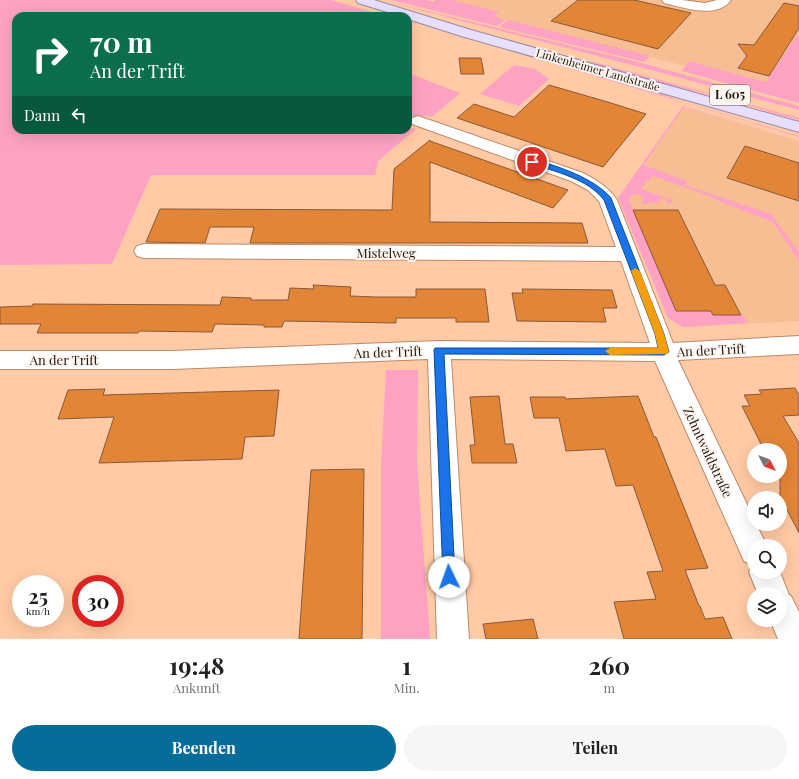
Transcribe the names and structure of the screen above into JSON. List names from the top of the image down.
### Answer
{
  "streets": {
    "main road": ["Linkenheimer Landstraße", "L 605"],
    "street": ["Mistelweg", "An der Trift", "Zehntwaldstraße"]
  },
  "crossings": [
    ["Mistelweg", "Zehntwaldstraße"],
    ["An der Trift", "Zehntwaldstraße"]
  ],
  "north": "bottom right",
  "page": {
    "turn": ["70 m", "An der Trift"],
    "then": "Dann",
    "speed": "25 km/h",
    "limit": "30",
    "eta": [
      "19:48",
      "Ankunft",
      "1",
      "Min.",
      "260",
      "m"
    ],
    "buttons": ["Beenden", "Teilen"]
  }
}
